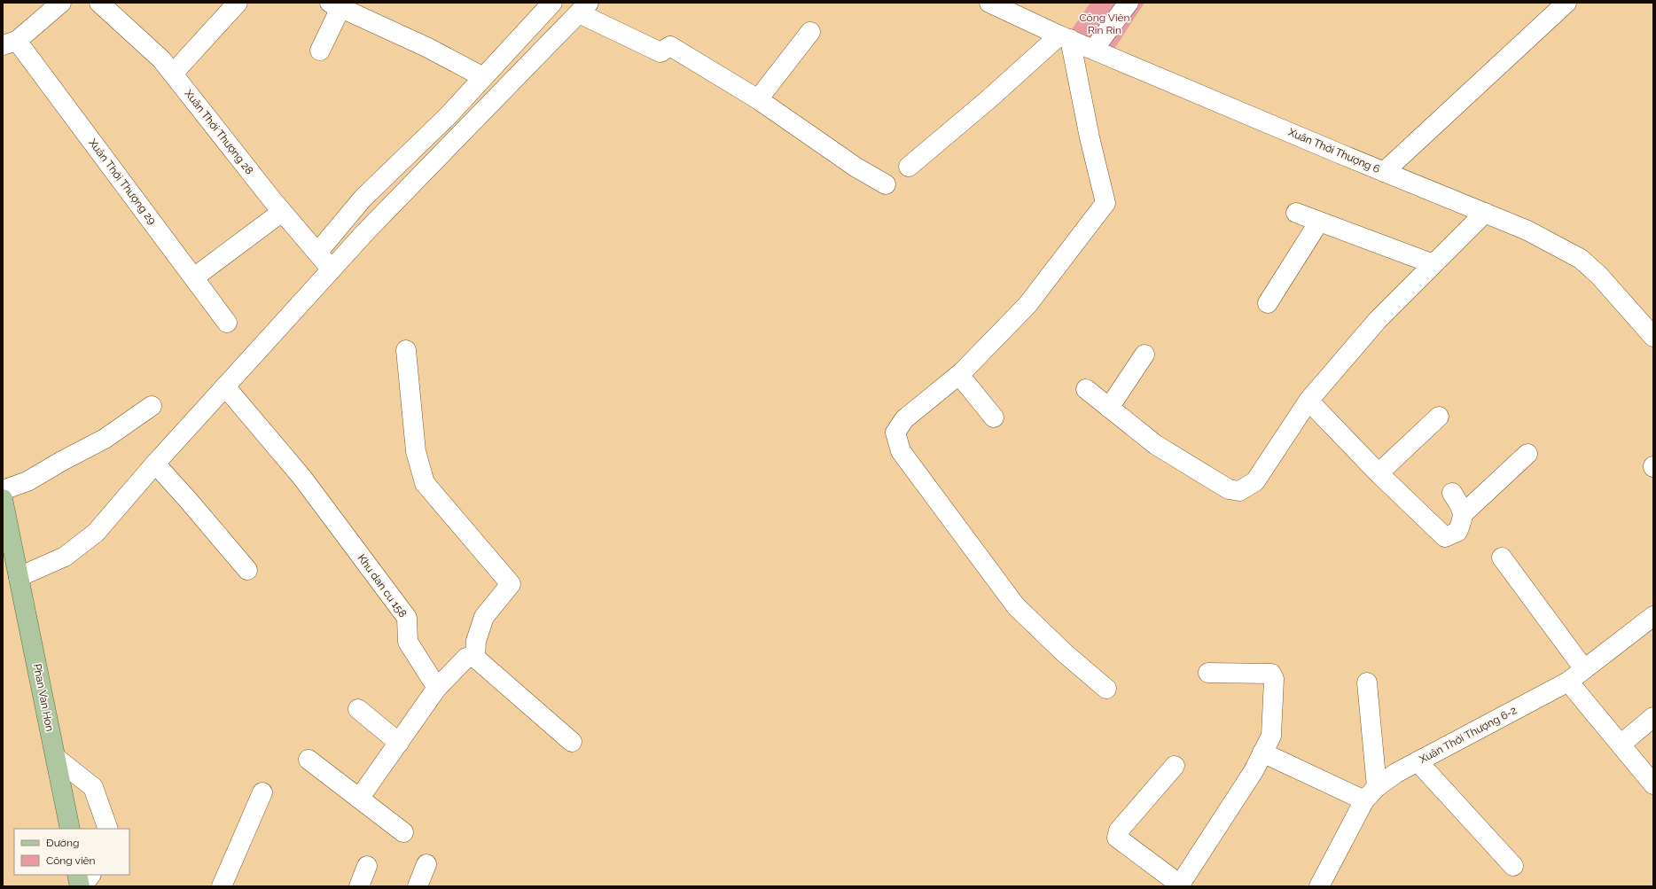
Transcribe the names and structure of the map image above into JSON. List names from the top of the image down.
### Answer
{
  "streets": {
    "main road": ["Phan Van Hon"],
    "street": [
      "Xuân Thới Thượng 28",
      "Xuân Thới Thượng 6",
      "Xuân Thới Thượng 29",
      "Khu dan cu 158",
      "Xuân Thới Thượng 6-2"
    ]
  },
  "parks": ["Công Viên Rin Rin"],
  "legend": ["Đường", "Công viên"]
}
